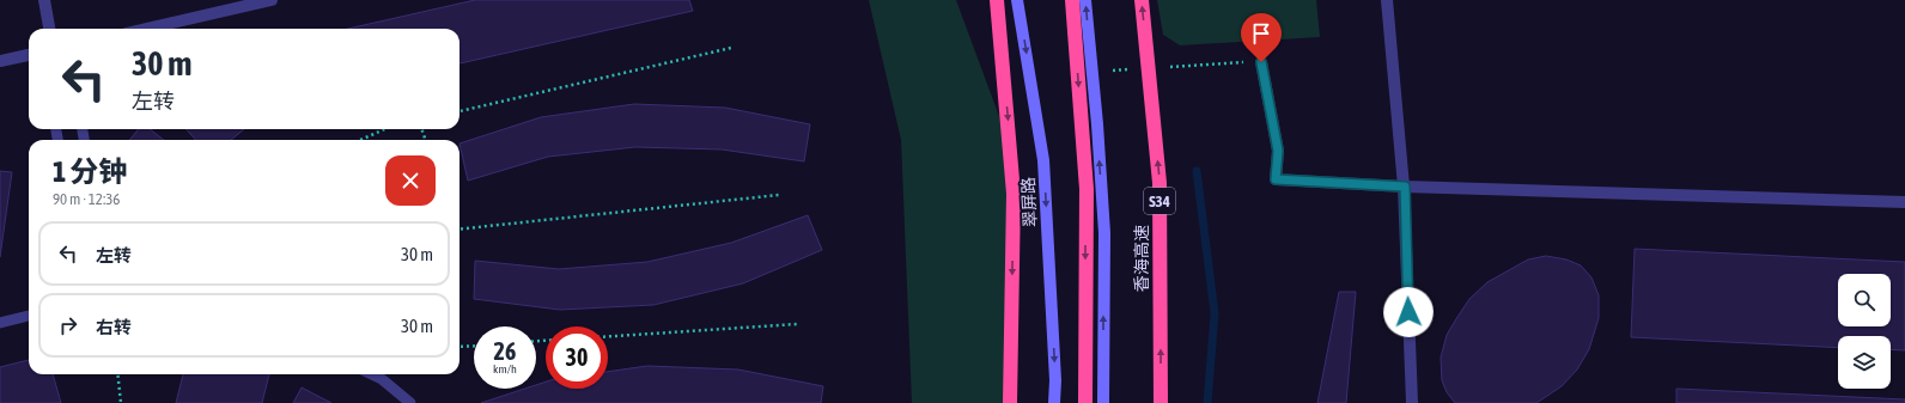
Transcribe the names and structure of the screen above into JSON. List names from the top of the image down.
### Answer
{
  "streets": {
    "highway": ["S34", "香海高速"],
    "main road": ["翠屏路"]
  },
  "page": {
    "turn": ["30 m", "左转"],
    "heading": ["1 分钟", "90 m · 12:36"],
    "list": [
      {
        "name": "左转",
        "value": "30 m"
      },
      {
        "name": "右转",
        "value": "30 m"
      }
    ],
    "speed": "26 km/h",
    "limit": "30"
  }
}
